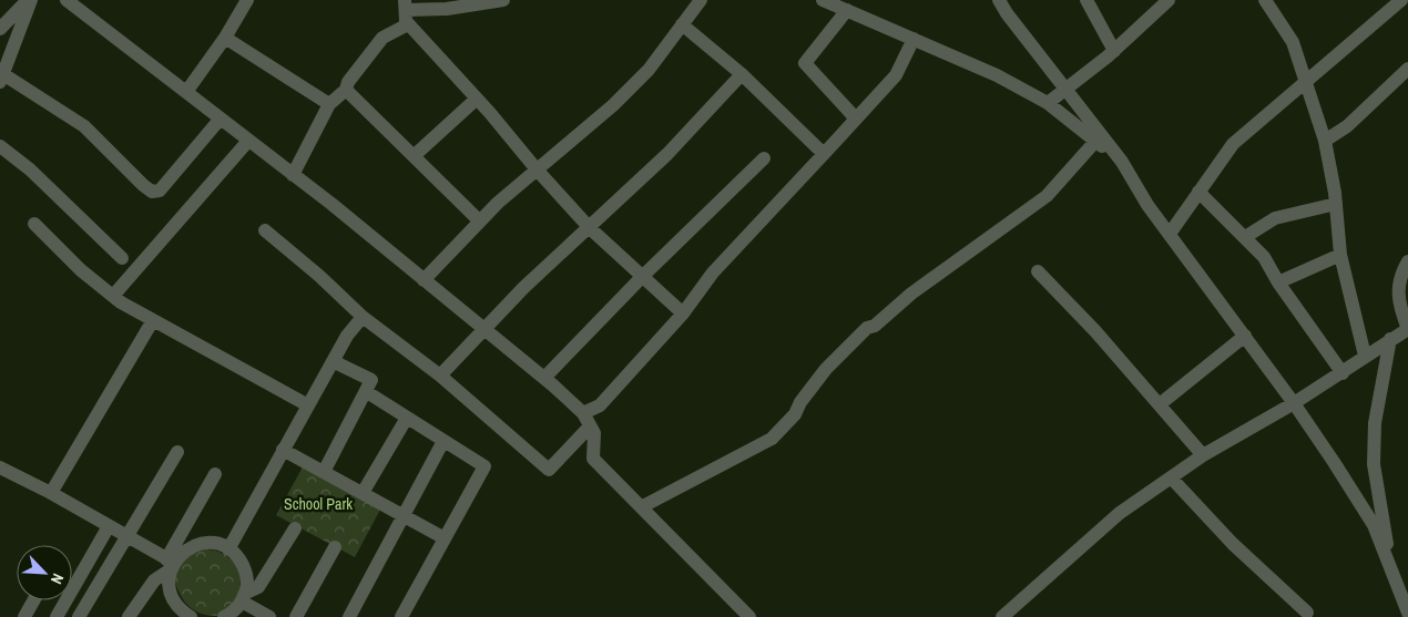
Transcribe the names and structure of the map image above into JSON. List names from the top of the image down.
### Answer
{
  "parks": ["School Park"],
  "north": "bottom right"
}
